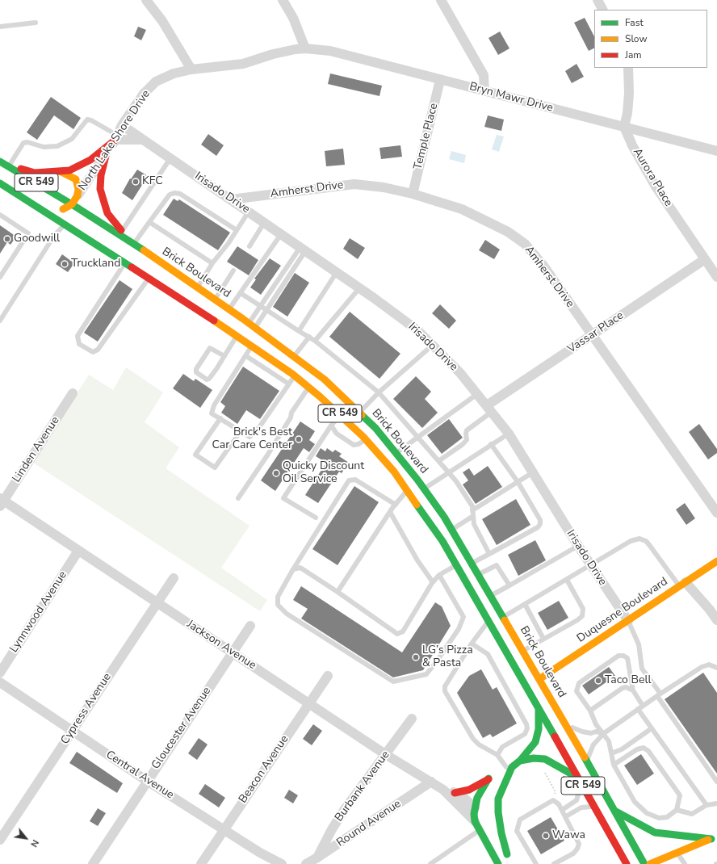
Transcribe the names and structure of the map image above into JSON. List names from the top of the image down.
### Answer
{
  "streets": {
    "main road": [
      "CR 549",
      "Brick Boulevard",
      "Duquesne Boulevard",
      "Jackson Avenue"
    ],
    "street": [
      "Bryn Mawr Drive",
      "Temple Place",
      "North Lake Shore Drive",
      "Aurora Place",
      "Amherst Drive",
      "Irisado Drive",
      "Vassar Place",
      "Linden Avenue",
      "Lynnwood Avenue",
      "Cypress Avenue",
      "Gloucester Avenue",
      "Beacon Avenue",
      "Central Avenue",
      "Burbank Avenue",
      "Round Avenue"
    ]
  },
  "crossings": [
    ["Bryn Mawr Drive", "Temple Place"],
    ["Bryn Mawr Drive", "North Lake Shore Drive"],
    ["Bryn Mawr Drive", "Aurora Place"],
    ["Temple Place", "Amherst Drive"],
    ["North Lake Shore Drive", "Irisado Drive"],
    ["Aurora Place", "Vassar Place"],
    ["Amherst Drive", "Irisado Drive"],
    ["Amherst Drive", "Vassar Place"],
    ["Irisado Drive", "Vassar Place"],
    ["Irisado Drive", "Duquesne Boulevard"],
    ["Brick Boulevard", "Duquesne Boulevard"],
    ["Linden Avenue", "Jackson Avenue"],
    ["Lynnwood Avenue", "Jackson Avenue"],
    ["Jackson Avenue", "Cypress Avenue"],
    ["Jackson Avenue", "Gloucester Avenue"],
    ["Jackson Avenue", "Beacon Avenue"],
    ["Jackson Avenue", "Burbank Avenue"],
    ["Jackson Avenue", "Round Avenue"],
    ["Cypress Avenue", "Central Avenue"],
    ["Gloucester Avenue", "Central Avenue"],
    ["Beacon Avenue", "Central Avenue"],
    ["Burbank Avenue", "Round Avenue"]
  ],
  "places": [
    "KFC",
    "Goodwill",
    "Truckland",
    "Brick's Best Car Care Center",
    "Quicky Discount Oil Service",
    "LG’s Pizza & Pasta",
    "Taco Bell",
    "Wawa"
  ],
  "legend": ["Fast", "Slow", "Jam"],
  "north": "bottom right"
}
